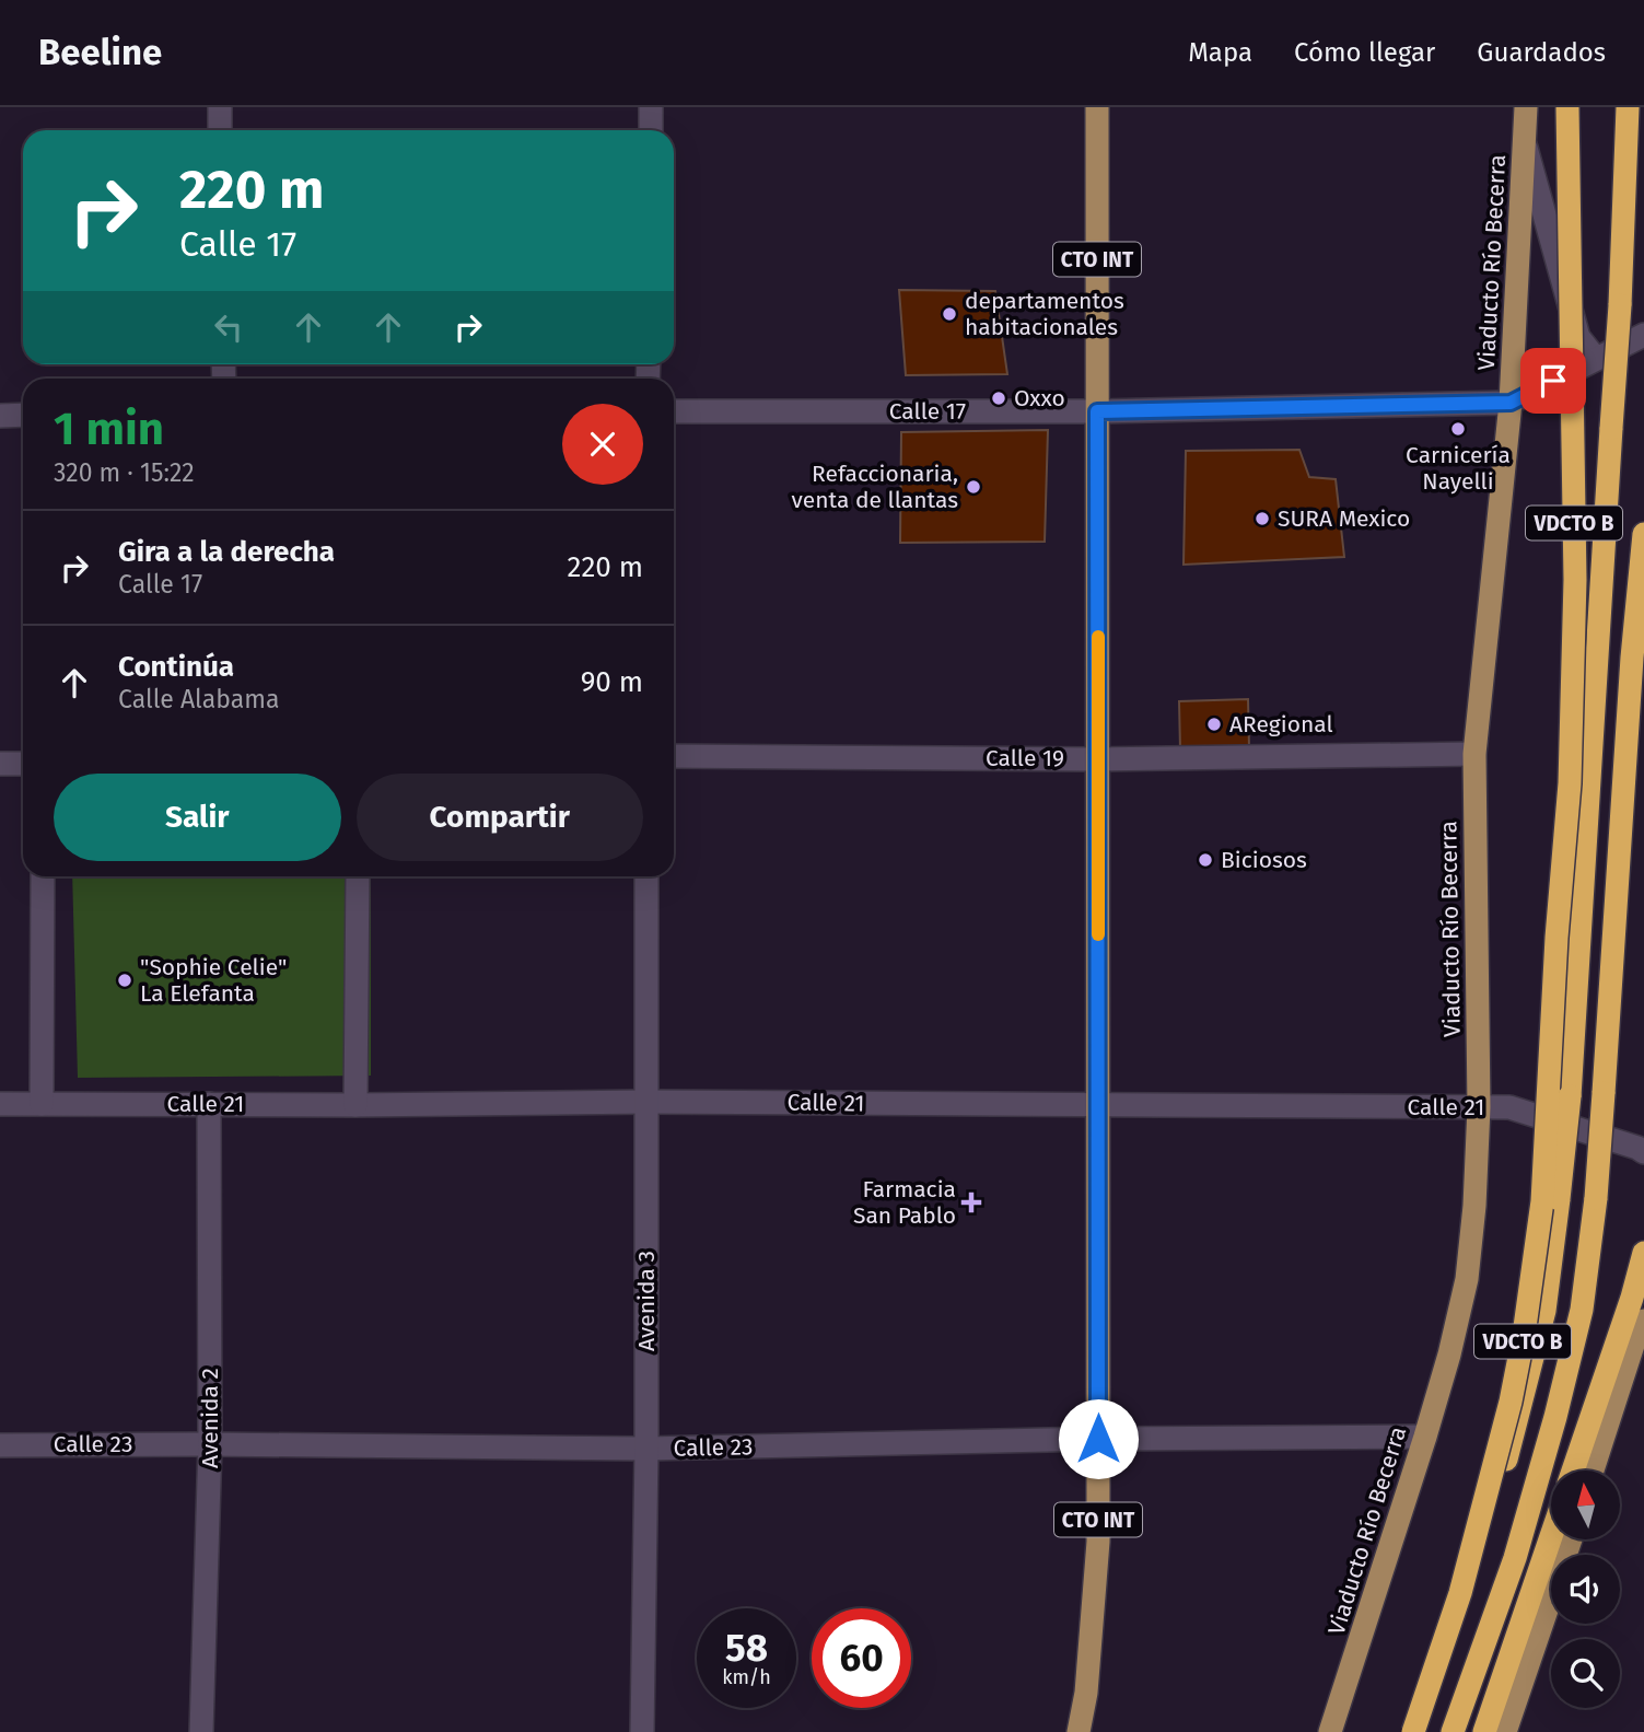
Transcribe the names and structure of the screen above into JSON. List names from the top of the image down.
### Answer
{
  "streets": {
    "highway": ["VDCTO B"],
    "main road": ["CTO INT", "Viaducto Río Becerra"],
    "street": [
      "Calle 17",
      "Calle 19",
      "Calle 21",
      "Avenida 3",
      "Avenida 2",
      "Calle 23"
    ]
  },
  "crossings": [
    ["CTO INT", "Calle 17"],
    ["CTO INT", "Calle 19"],
    ["CTO INT", "Calle 21"],
    ["CTO INT", "Calle 23"],
    ["Viaducto Río Becerra", "Calle 17"],
    ["Viaducto Río Becerra", "Calle 19"],
    ["Viaducto Río Becerra", "Calle 21"],
    ["Viaducto Río Becerra", "Calle 23"],
    ["Calle 21", "Avenida 3"],
    ["Calle 21", "Avenida 2"],
    ["Avenida 3", "Calle 23"],
    ["Avenida 2", "Calle 23"]
  ],
  "places": {
    "other": [
      "departamentos habitacionales",
      "Oxxo",
      "Carnicería Nayelli",
      "Refaccionaria, venta de llantas",
      "SURA Mexico",
      "ARegional",
      "Biciosos",
      "\"Sophie Celie\" La Elefanta"
    ],
    "health": ["Farmacia San Pablo"]
  },
  "north": "top",
  "page": {
    "header": "Beeline",
    "nav": ["Mapa", "Cómo llegar", "Guardados"],
    "turn": ["220 m", "Calle 17"],
    "heading": ["1 min", "320 m · 15:22"],
    "list": [
      {
        "name": "Gira a la derecha",
        "note": "Calle 17",
        "value": "220 m"
      },
      {
        "name": "Continúa",
        "note": "Calle Alabama",
        "value": "90 m"
      }
    ],
    "buttons": ["Salir", "Compartir"],
    "speed": "58 km/h",
    "limit": "60"
  }
}
